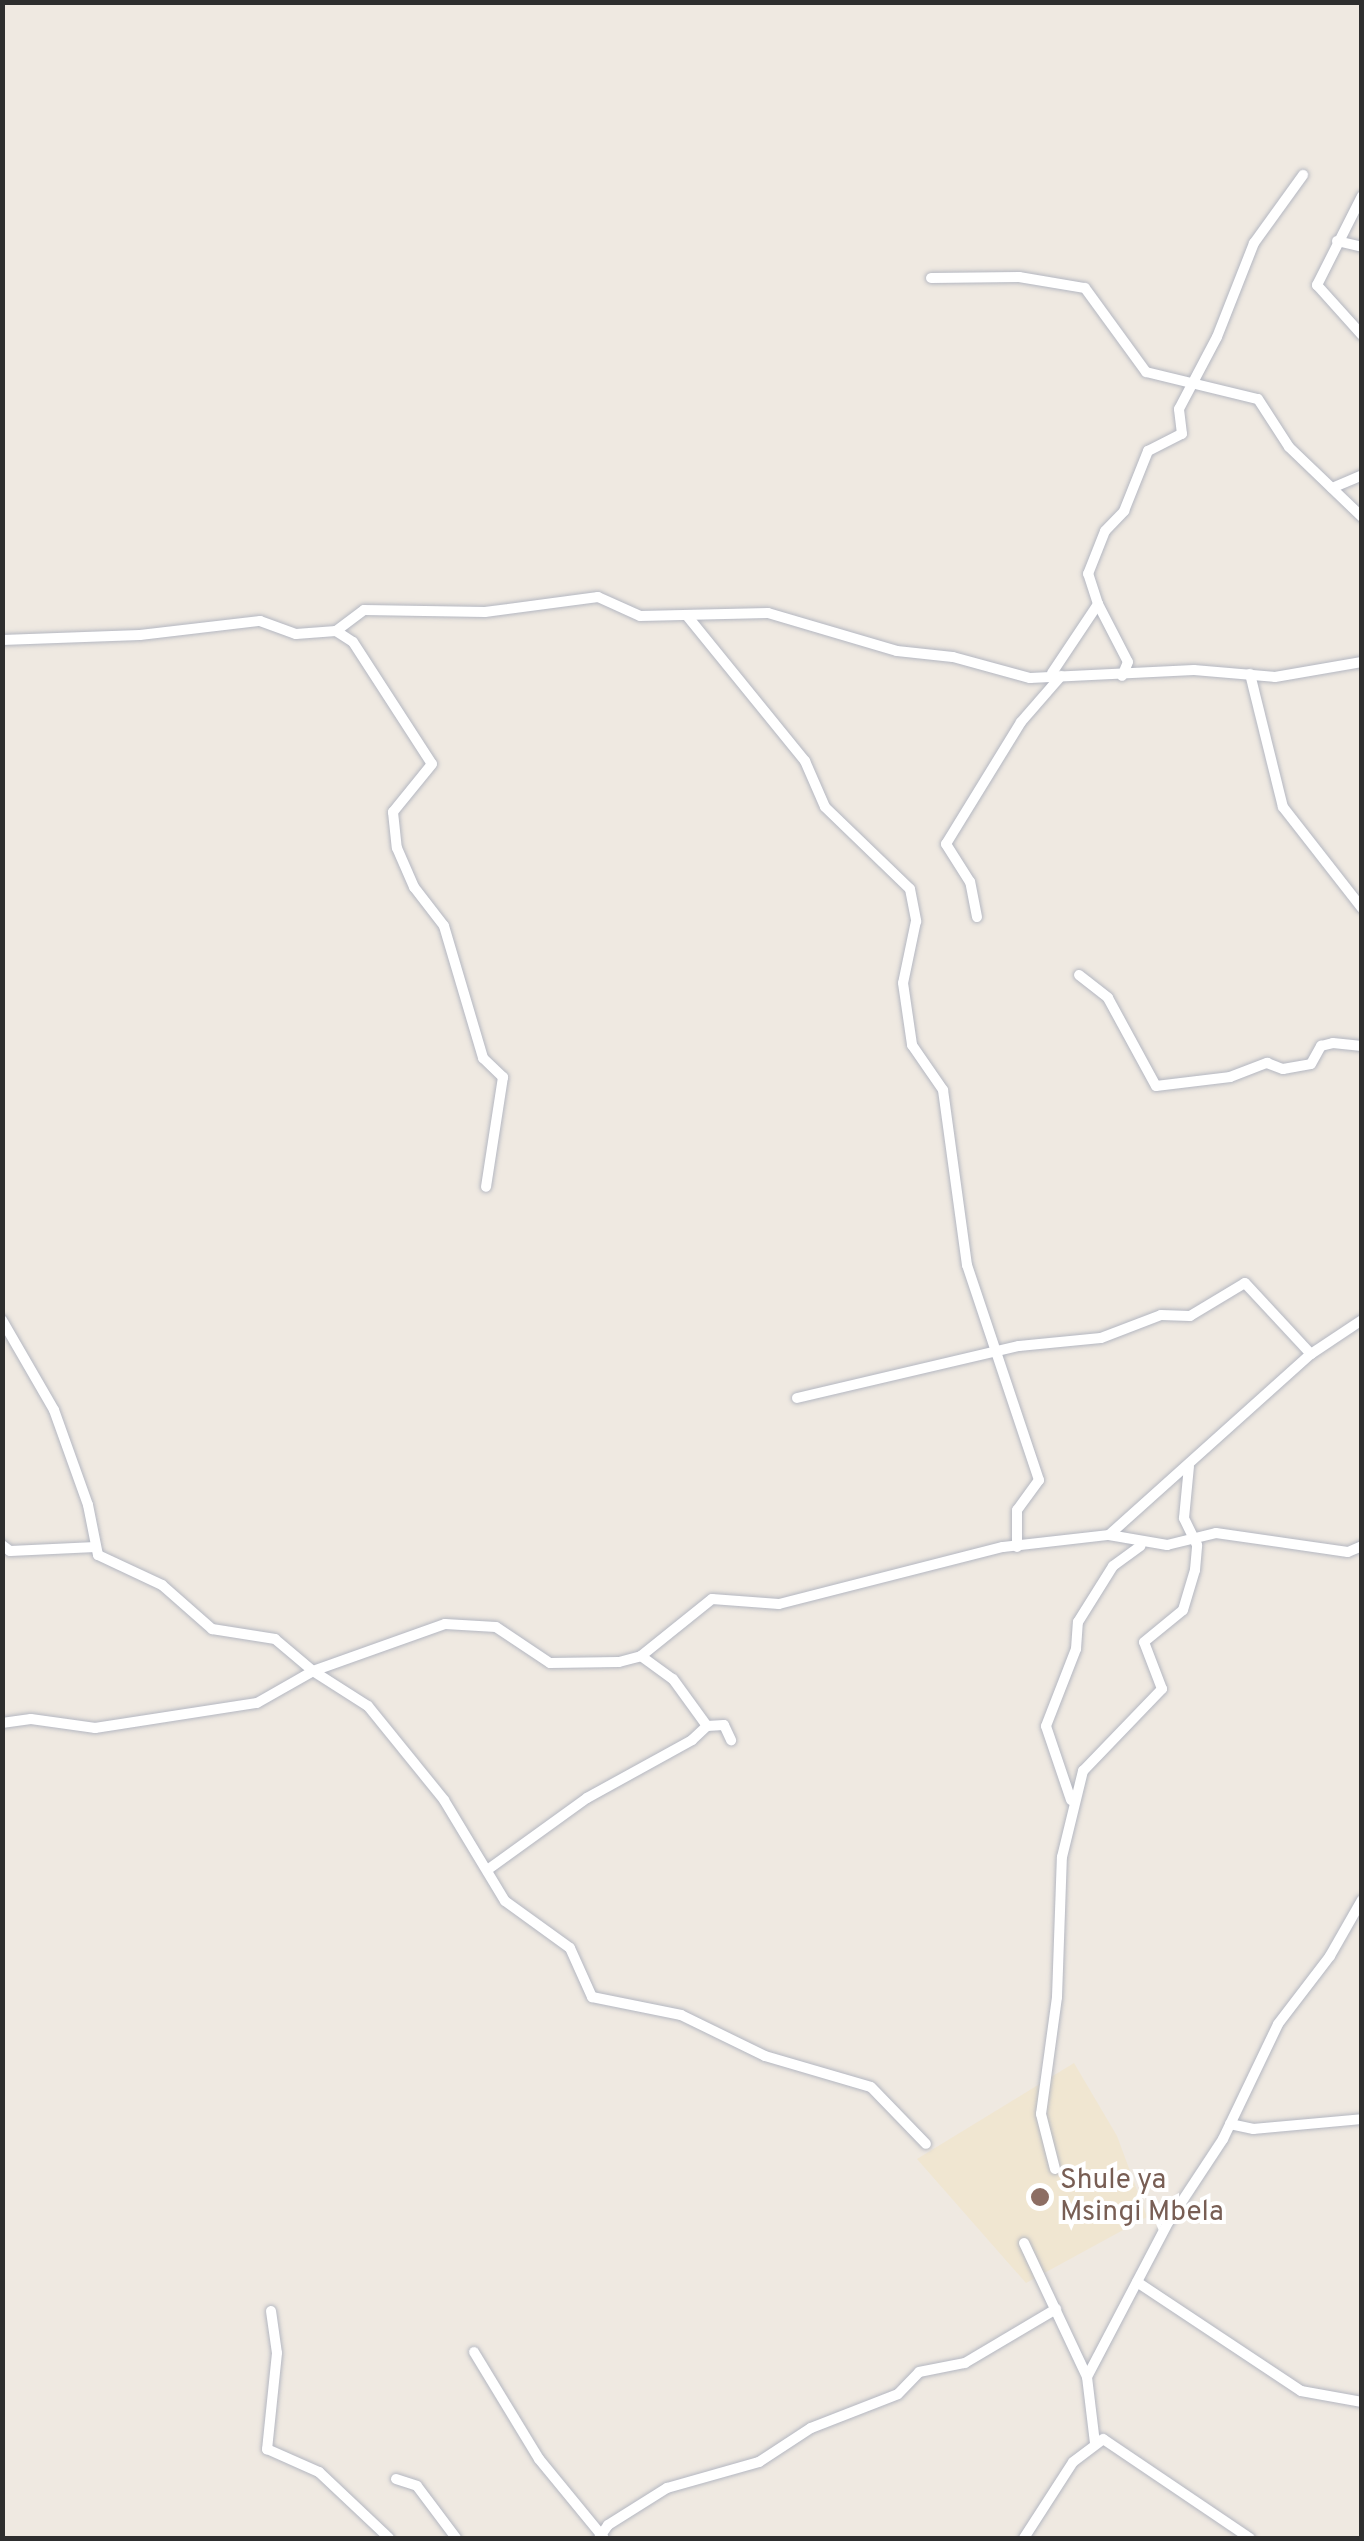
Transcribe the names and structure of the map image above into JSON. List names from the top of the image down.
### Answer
{
  "places": ["Shule ya Msingi Mbela"]
}
